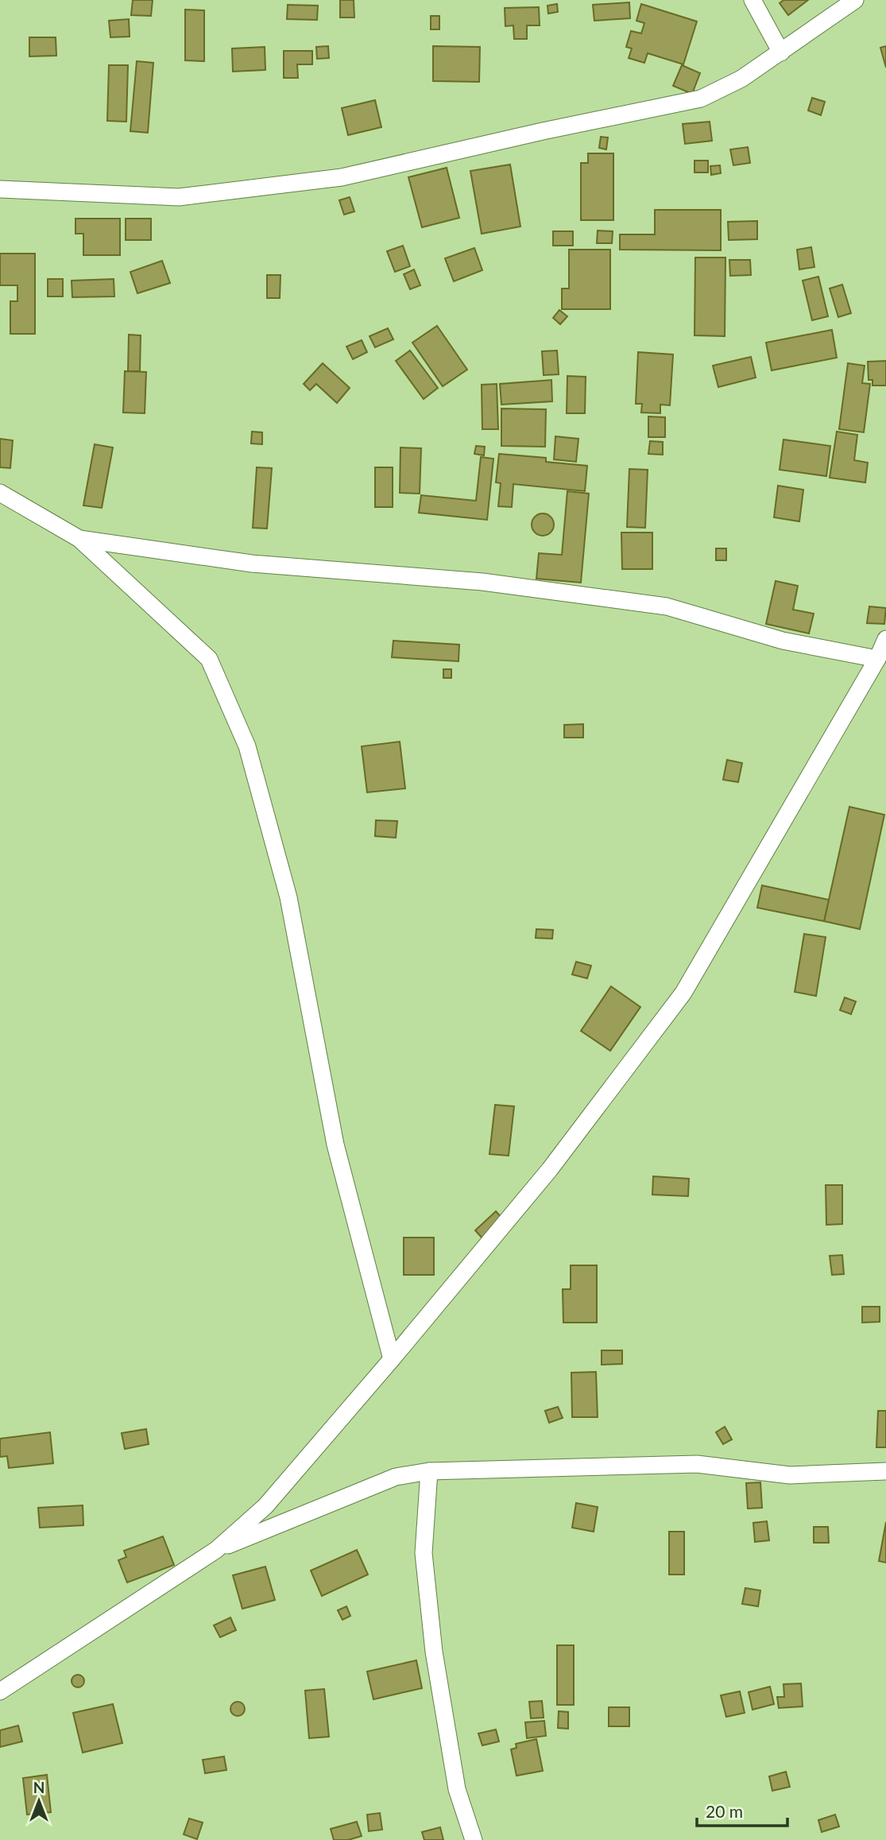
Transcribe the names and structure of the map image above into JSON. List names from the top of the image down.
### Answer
{
  "scale_bar": "20 m",
  "north": "top"
}
